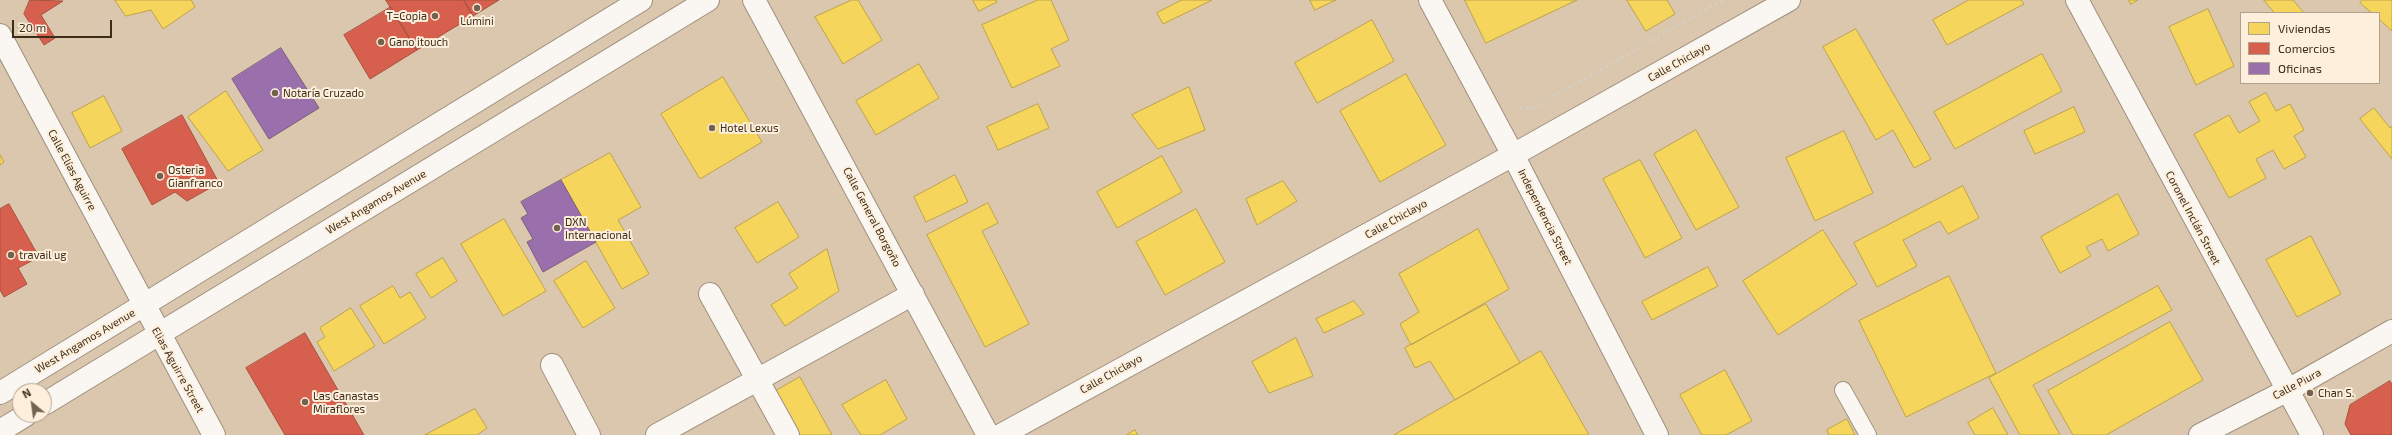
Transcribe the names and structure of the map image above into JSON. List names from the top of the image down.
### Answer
{
  "streets": {
    "street": [
      "Calle Chiclayo",
      "Calle Elías Aguirre",
      "West Angamos Avenue",
      "Calle General Borgoño",
      "Independencia Street",
      "Coronel Inclán Street",
      "Elias Aguirre Street",
      "Calle Piura"
    ]
  },
  "crossings": [
    ["Calle Chiclayo", "Independencia Street"],
    ["Calle Elías Aguirre", "West Angamos Avenue"],
    ["Calle Elías Aguirre", "Elias Aguirre Street"],
    ["West Angamos Avenue", "Elias Aguirre Street"],
    ["Coronel Inclán Street", "Calle Piura"]
  ],
  "places": [
    "Lúmini",
    "T=Copia",
    "Gano itouch",
    "Notaría Cruzado",
    "Hotel Lexus",
    "Osteria Gianfranco",
    "DXN Internacional",
    "travail ug",
    "Chan S.",
    "Las Canastas Miraflores"
  ],
  "legend": ["Viviendas", "Comercios", "Oficinas"],
  "scale_bar": "20 m",
  "north": "top left"
}
